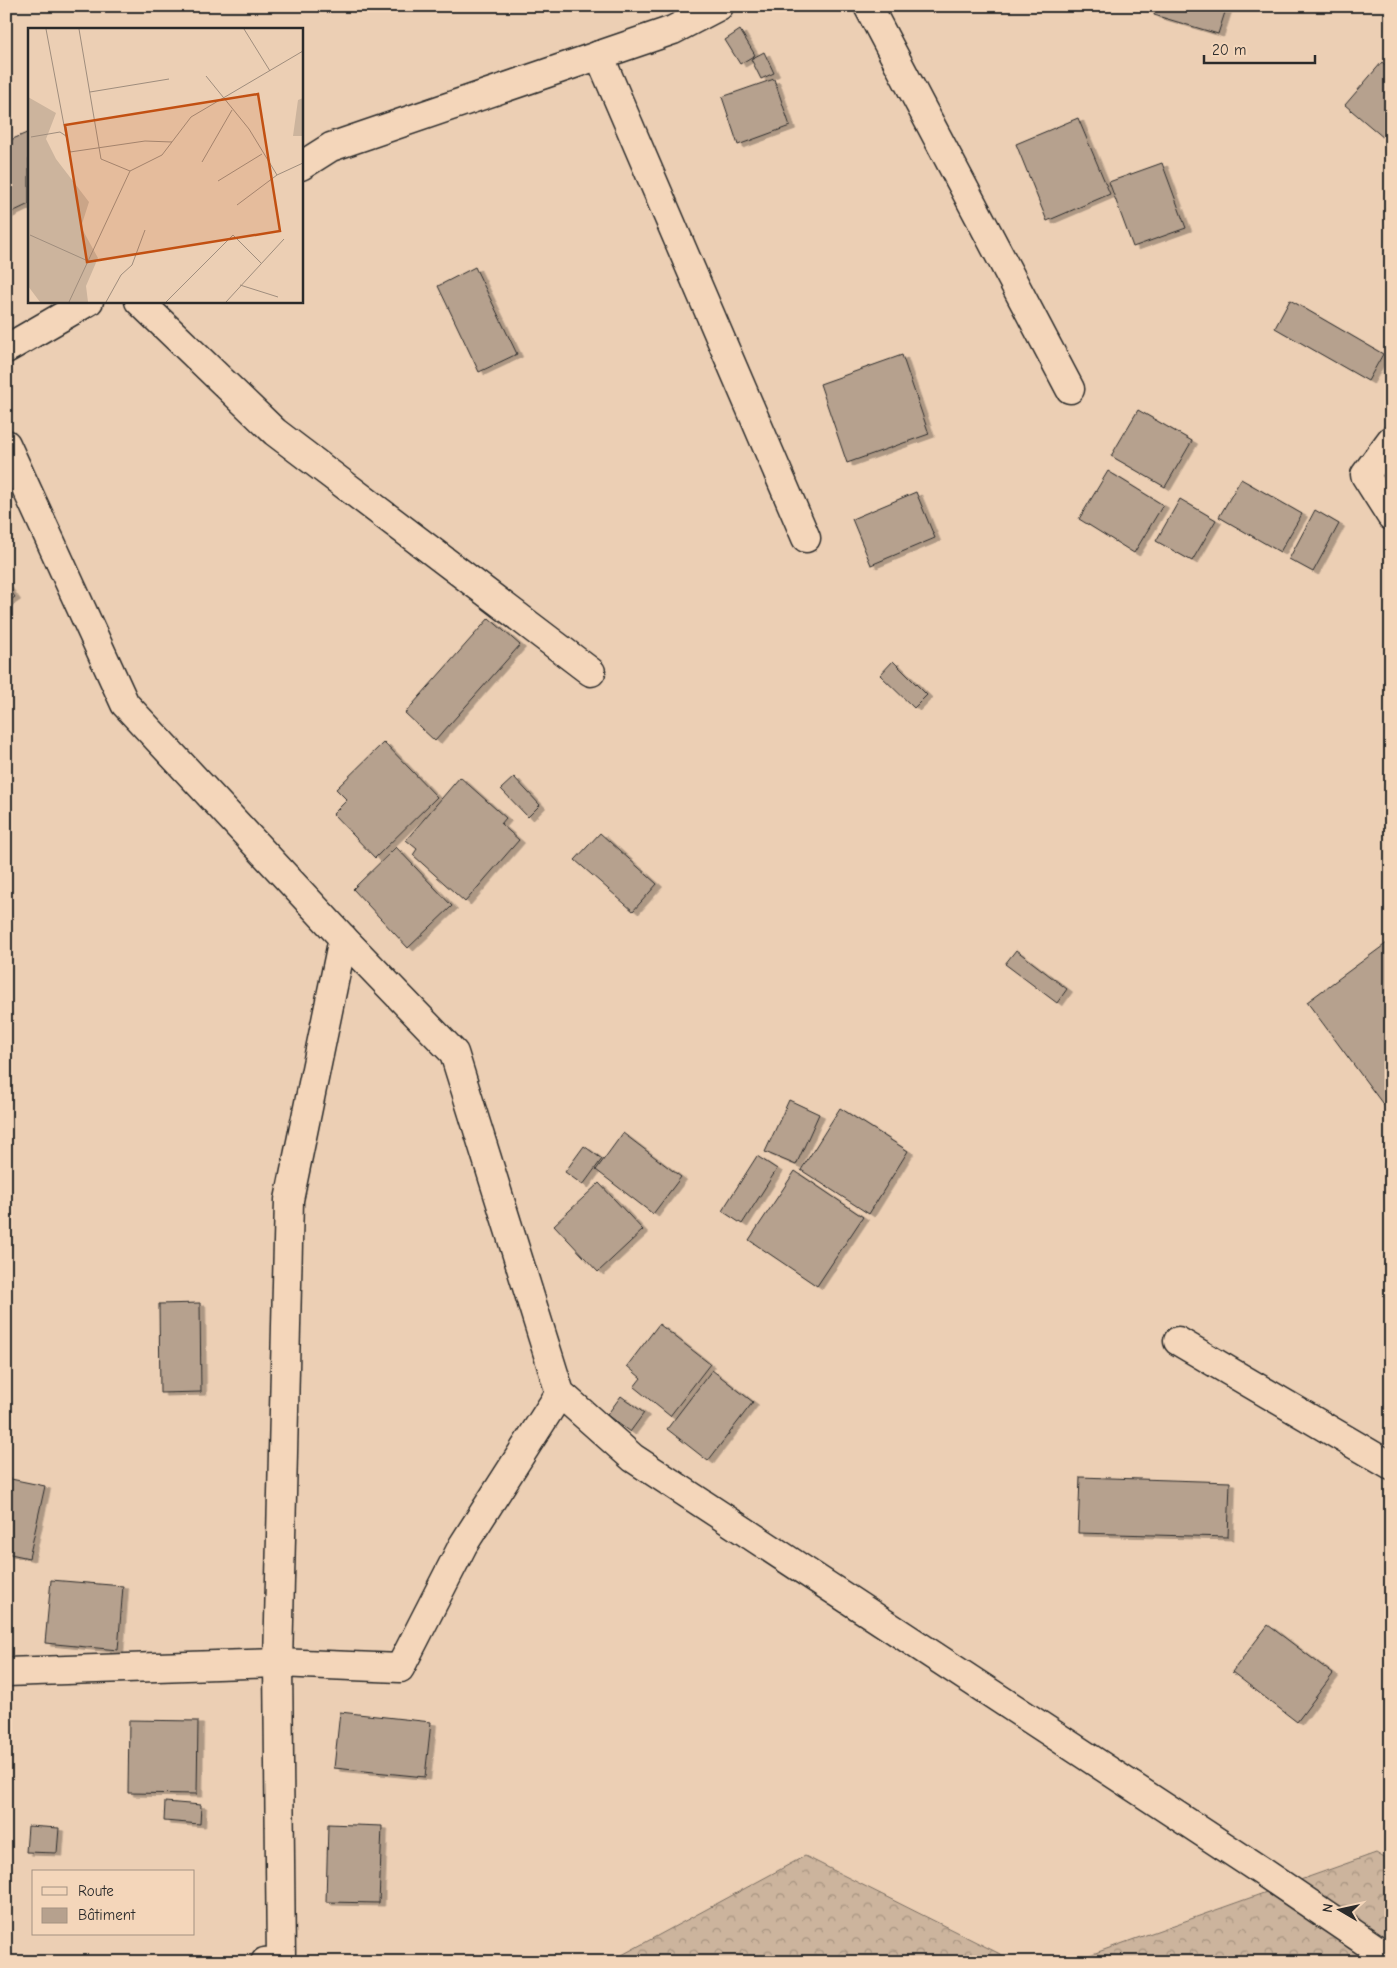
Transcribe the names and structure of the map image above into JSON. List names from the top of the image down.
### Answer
{
  "legend": ["Route", "Bâtiment"],
  "scale_bar": "20 m",
  "north": "left"
}
